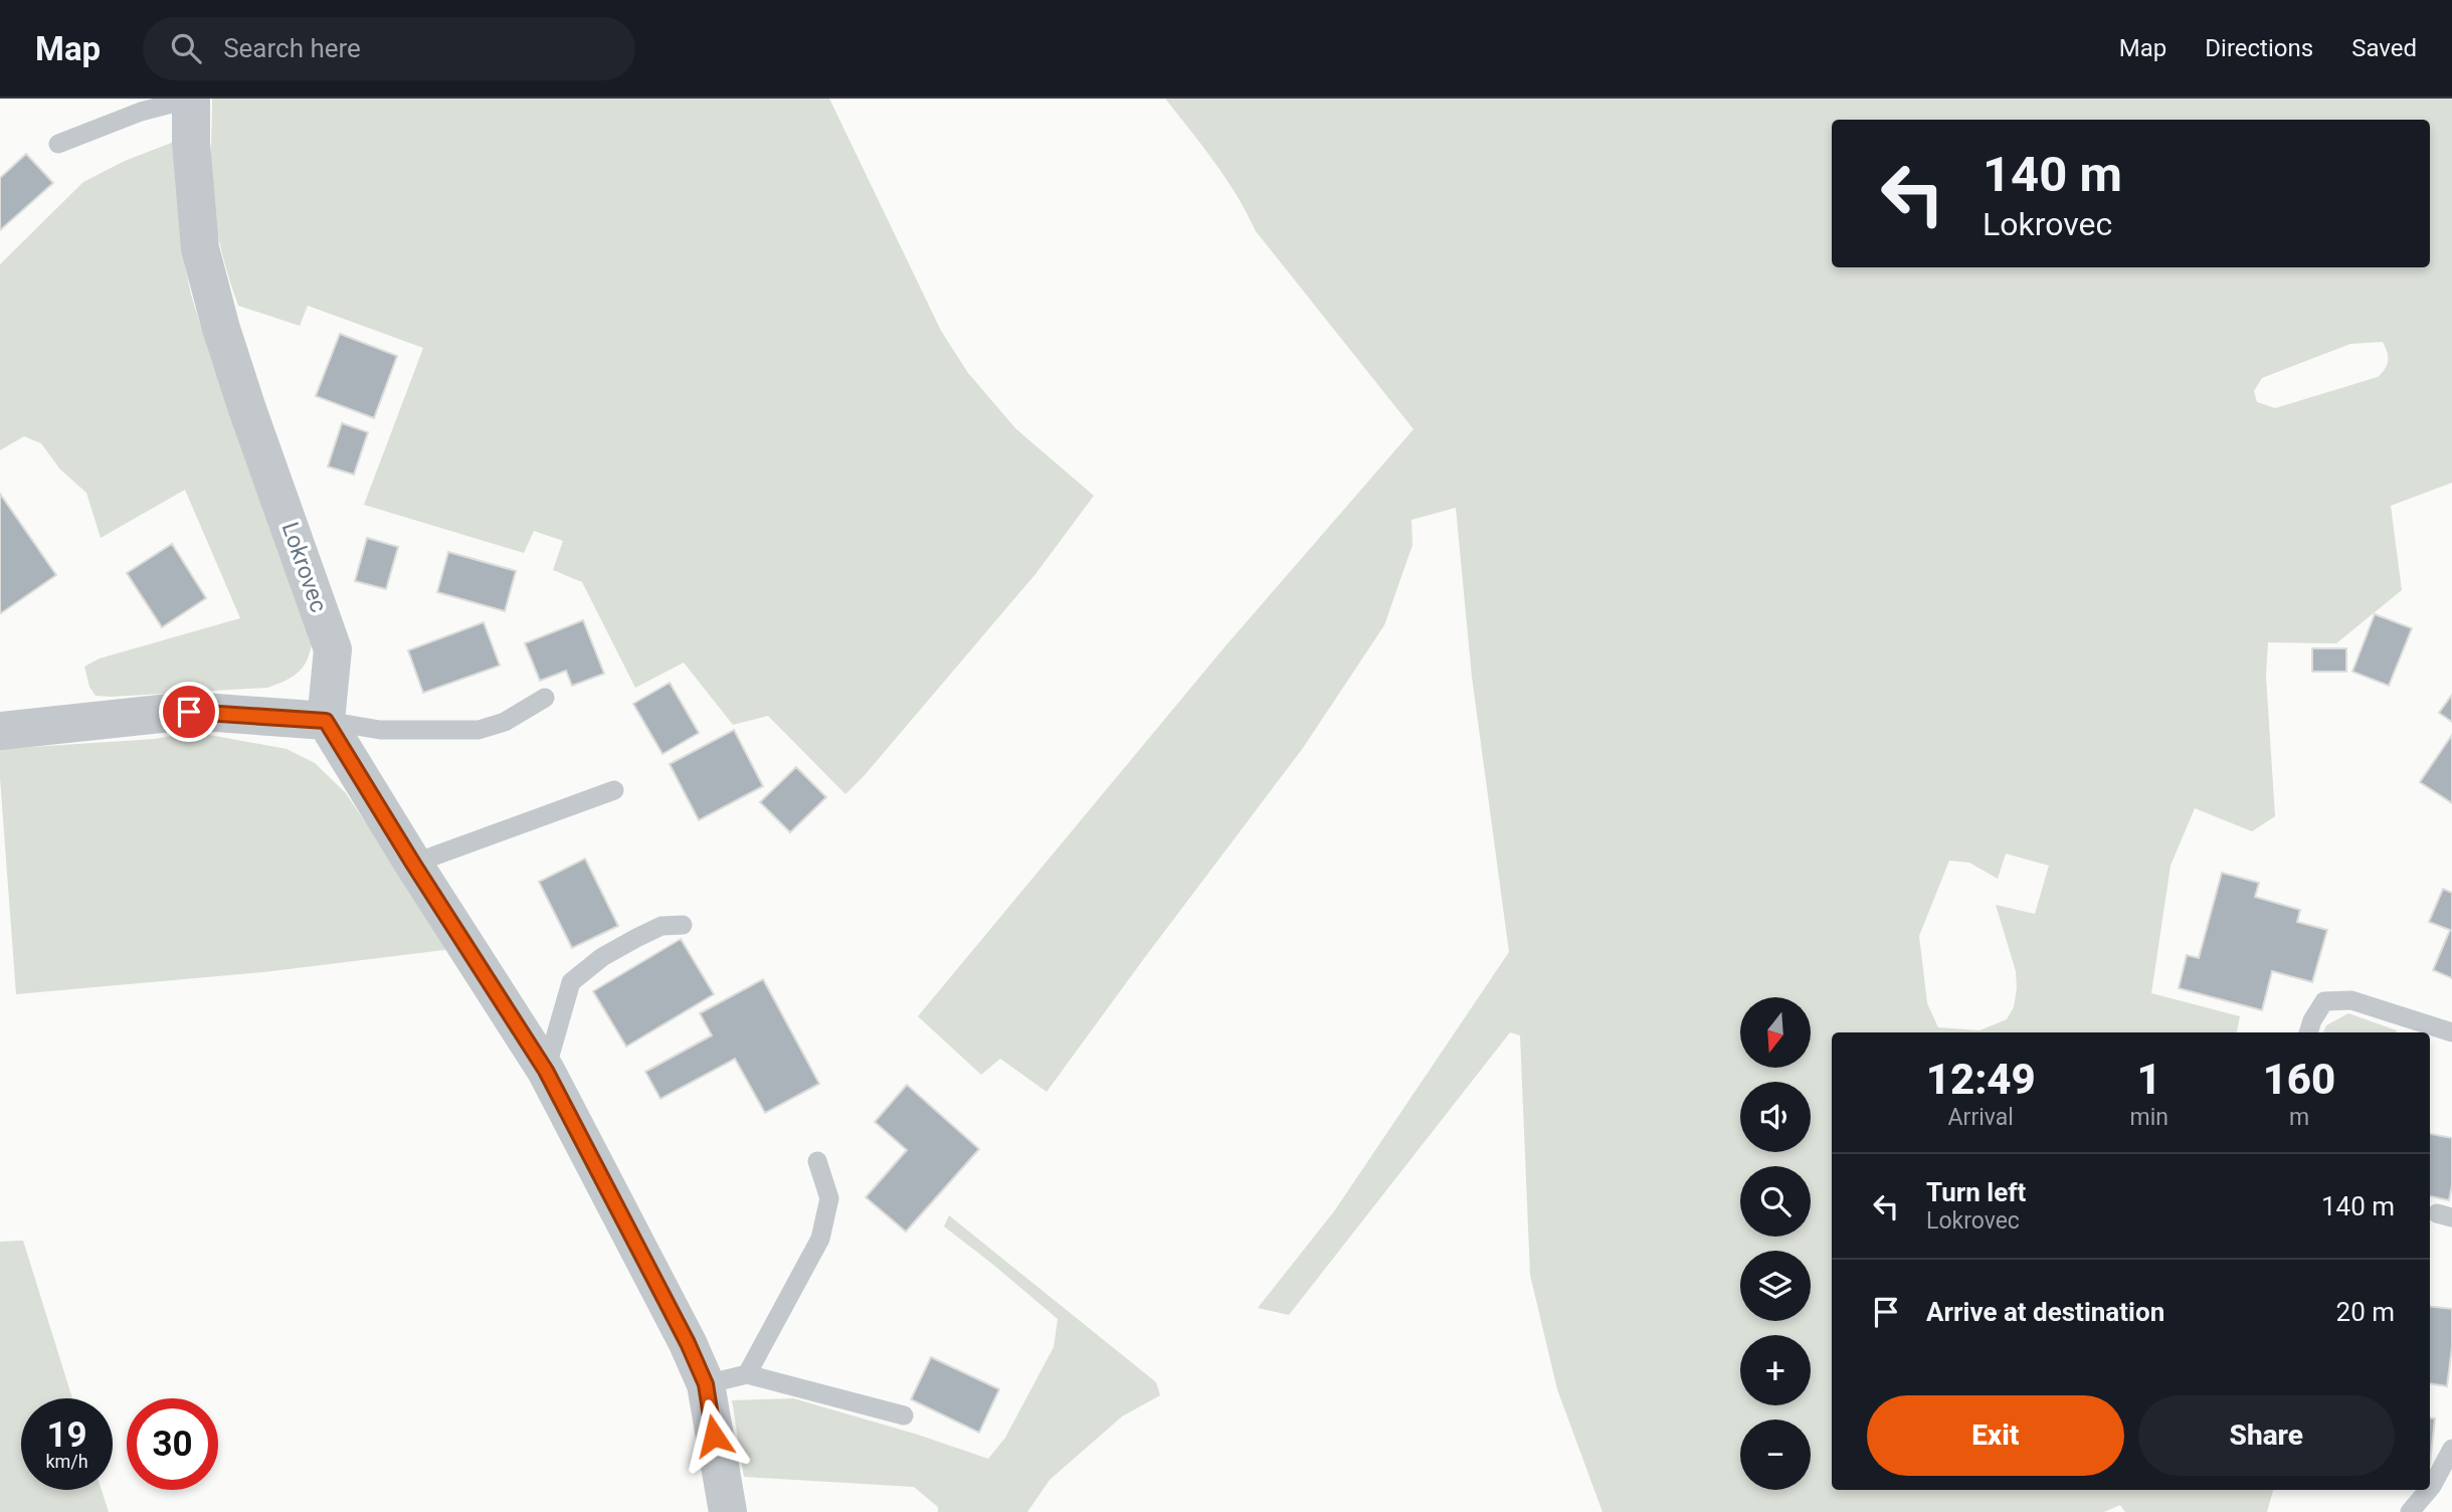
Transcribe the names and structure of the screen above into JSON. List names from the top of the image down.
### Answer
{
  "streets": {
    "street": ["Lokrovec"]
  },
  "north": "bottom",
  "page": {
    "header": "Map",
    "search": "Search here",
    "nav": ["Map", "Directions", "Saved"],
    "turn": ["140 m", "Lokrovec"],
    "map_buttons": ["+", "−"],
    "eta": [
      "12:49",
      "Arrival",
      "1",
      "min",
      "160",
      "m"
    ],
    "list": [
      {
        "name": "Turn left",
        "note": "Lokrovec",
        "value": "140 m"
      },
      {
        "name": "Arrive at destination",
        "value": "20 m"
      }
    ],
    "buttons": ["Exit", "Share"],
    "speed": "19 km/h",
    "limit": "30"
  }
}
